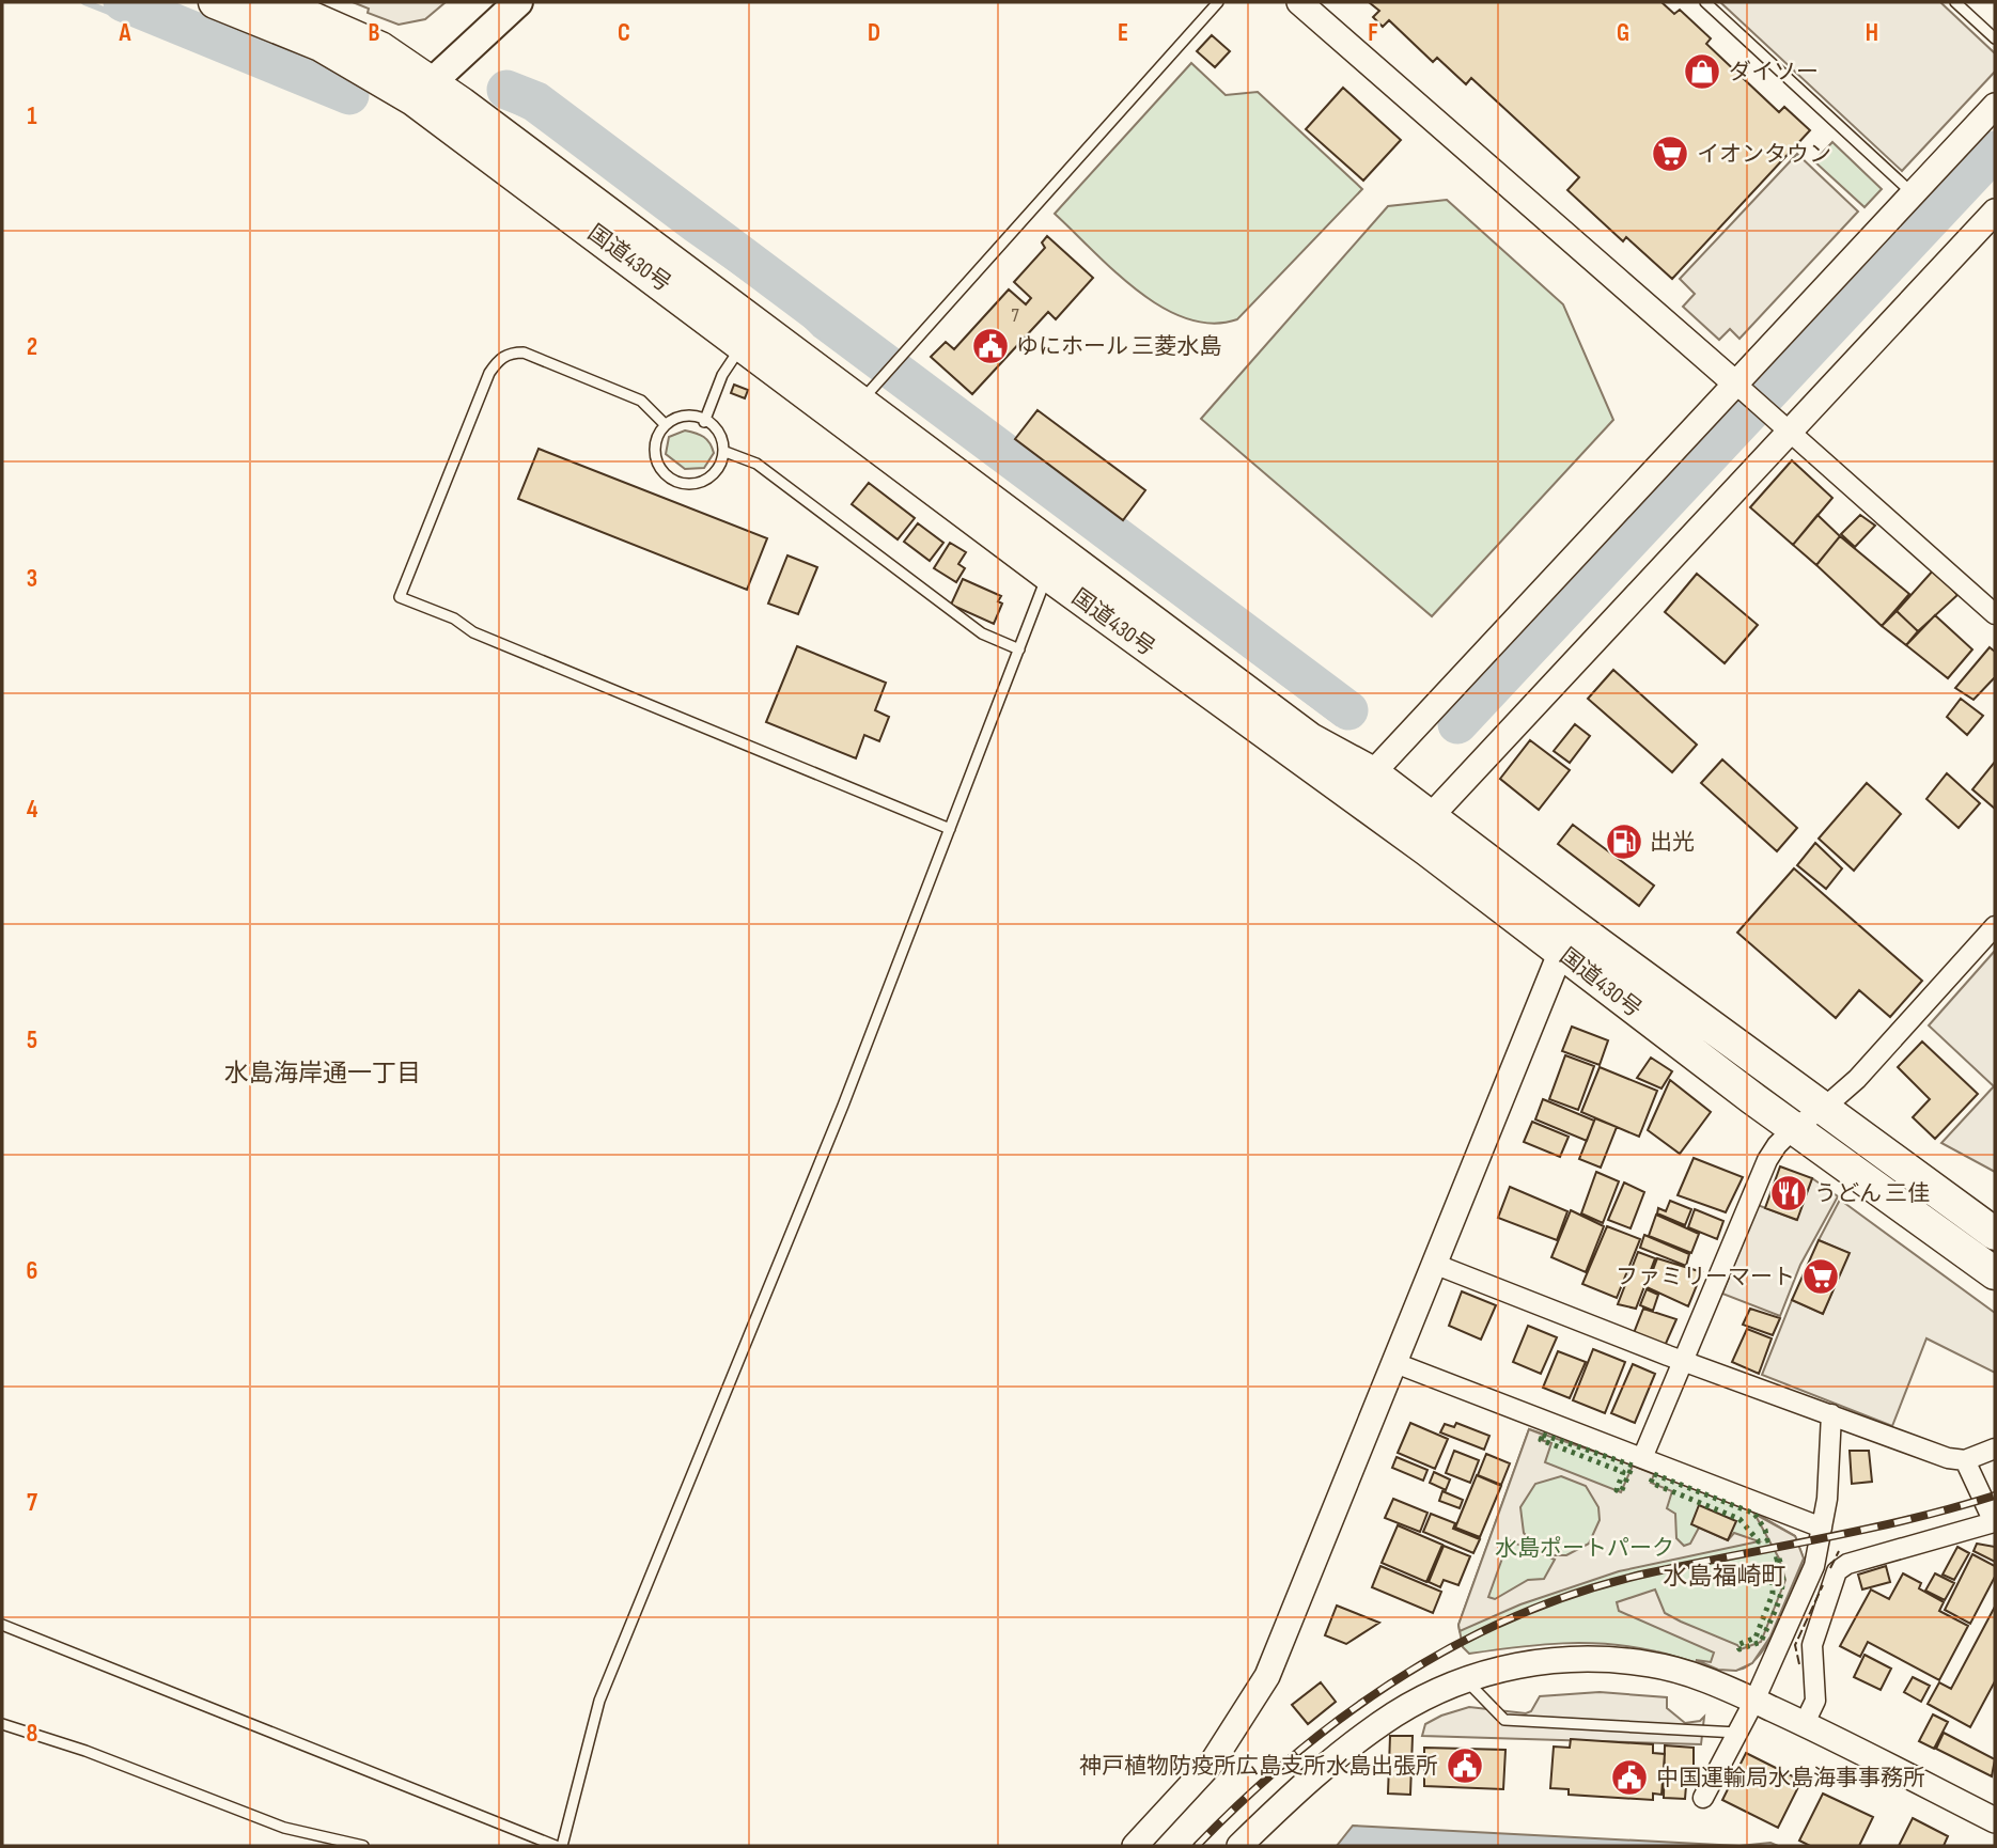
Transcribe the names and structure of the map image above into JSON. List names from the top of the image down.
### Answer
{
  "streets": {
    "highway": ["国道430号"]
  },
  "districts": ["水島海岸通一丁目", "水島福崎町"],
  "parks": ["水島ポートパーク"],
  "places": {
    "shop": ["ダイソー"],
    "supermarket": ["イオンタウン", "ファミリーマート"],
    "public building": ["ゆにホール 三菱水島", "神戸植物防疫所広島支所水島出張所", "中国運輸局水島海事事務所"],
    "fuel station": ["出光"],
    "restaurant": ["うどん 三佳"]
  },
  "house_numbers": ["7"],
  "grid": {
    "columns": [
      "A",
      "B",
      "C",
      "D",
      "E",
      "F",
      "G",
      "H"
    ],
    "rows": [
      "1",
      "2",
      "3",
      "4",
      "5",
      "6",
      "7",
      "8"
    ]
  }
}
